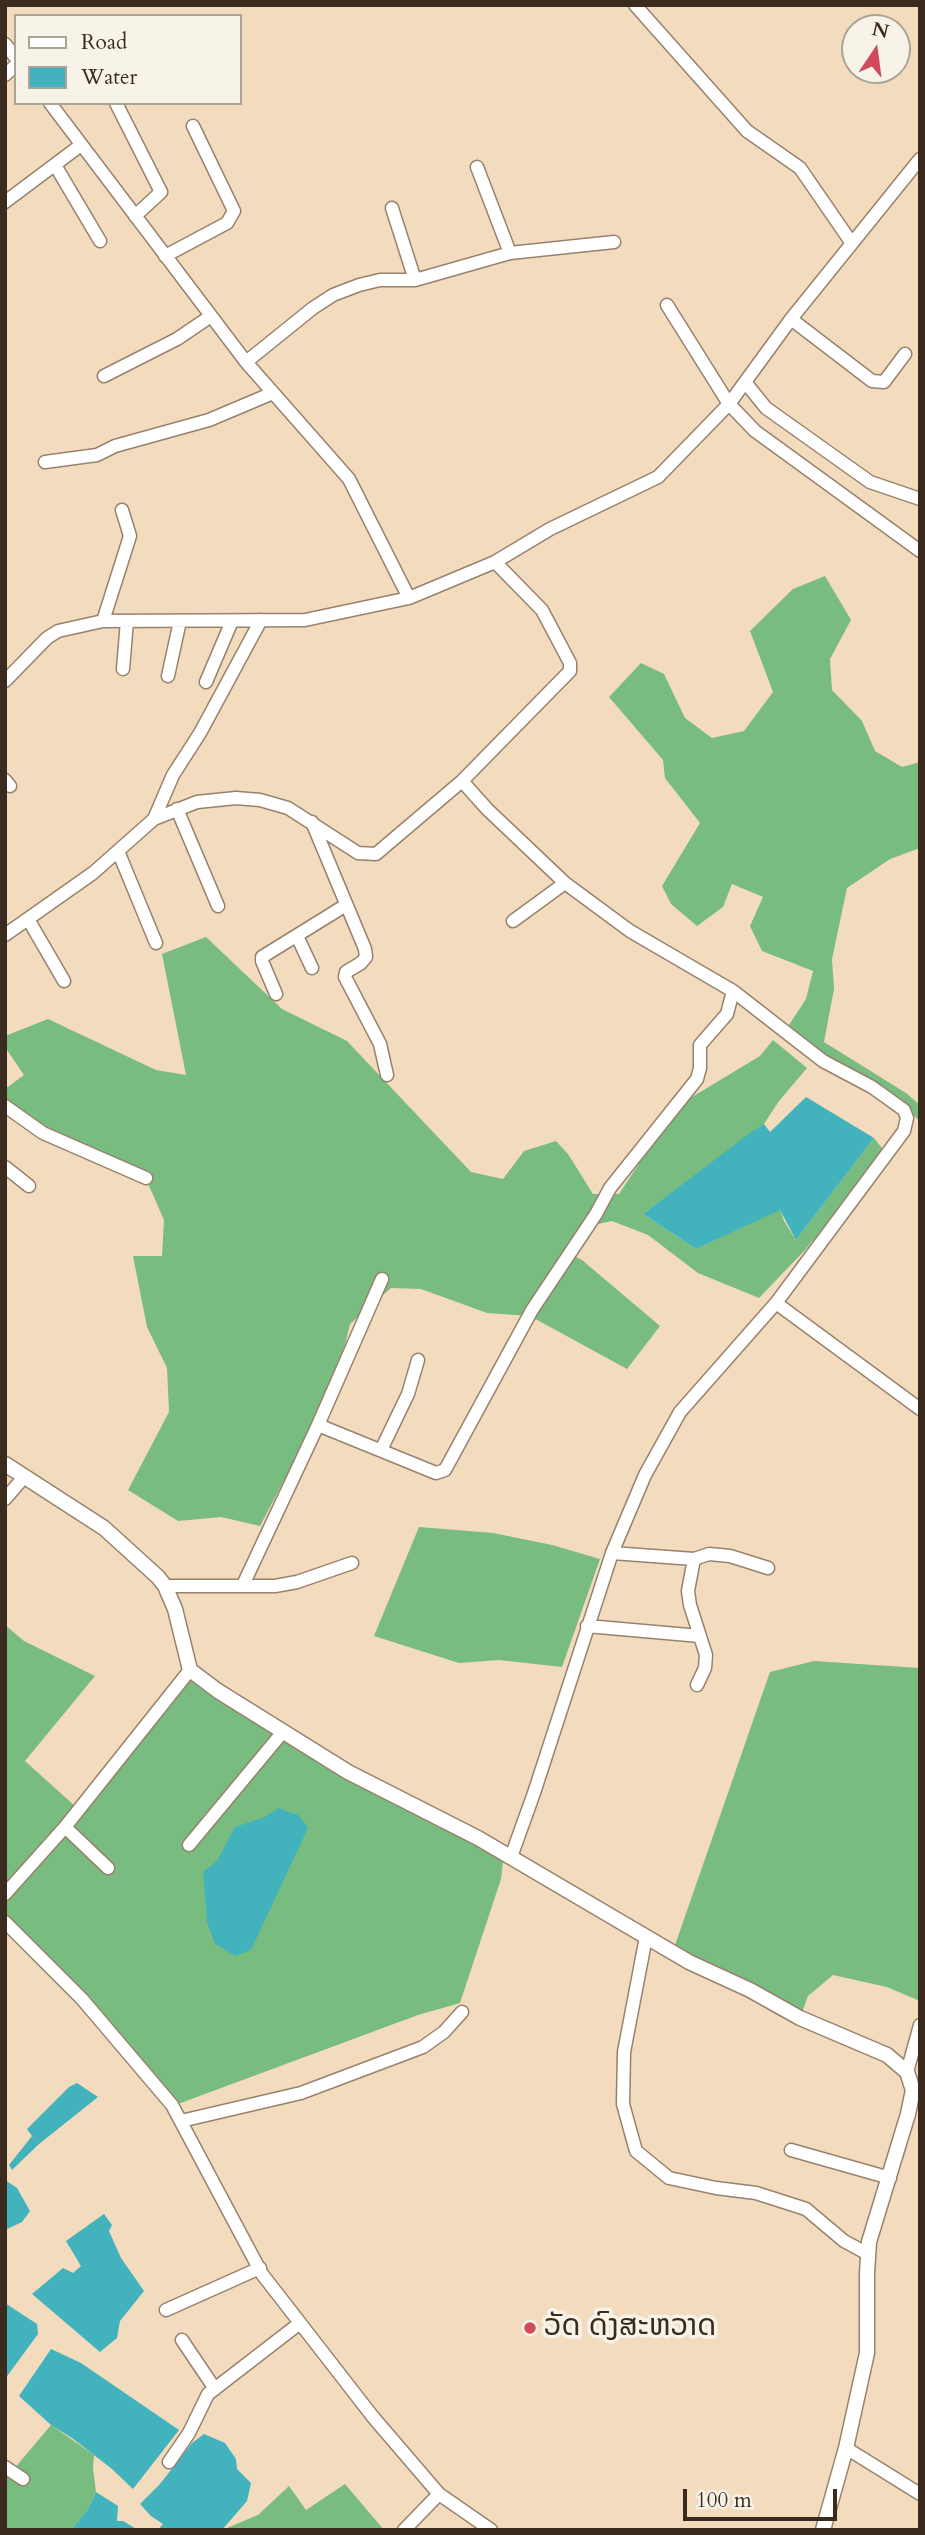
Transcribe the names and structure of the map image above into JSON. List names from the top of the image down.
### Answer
{
  "places": ["ວັດ ດົງສະຫວາດ"],
  "legend": ["Road", "Water"],
  "scale_bar": "100 m",
  "north": "top"
}
